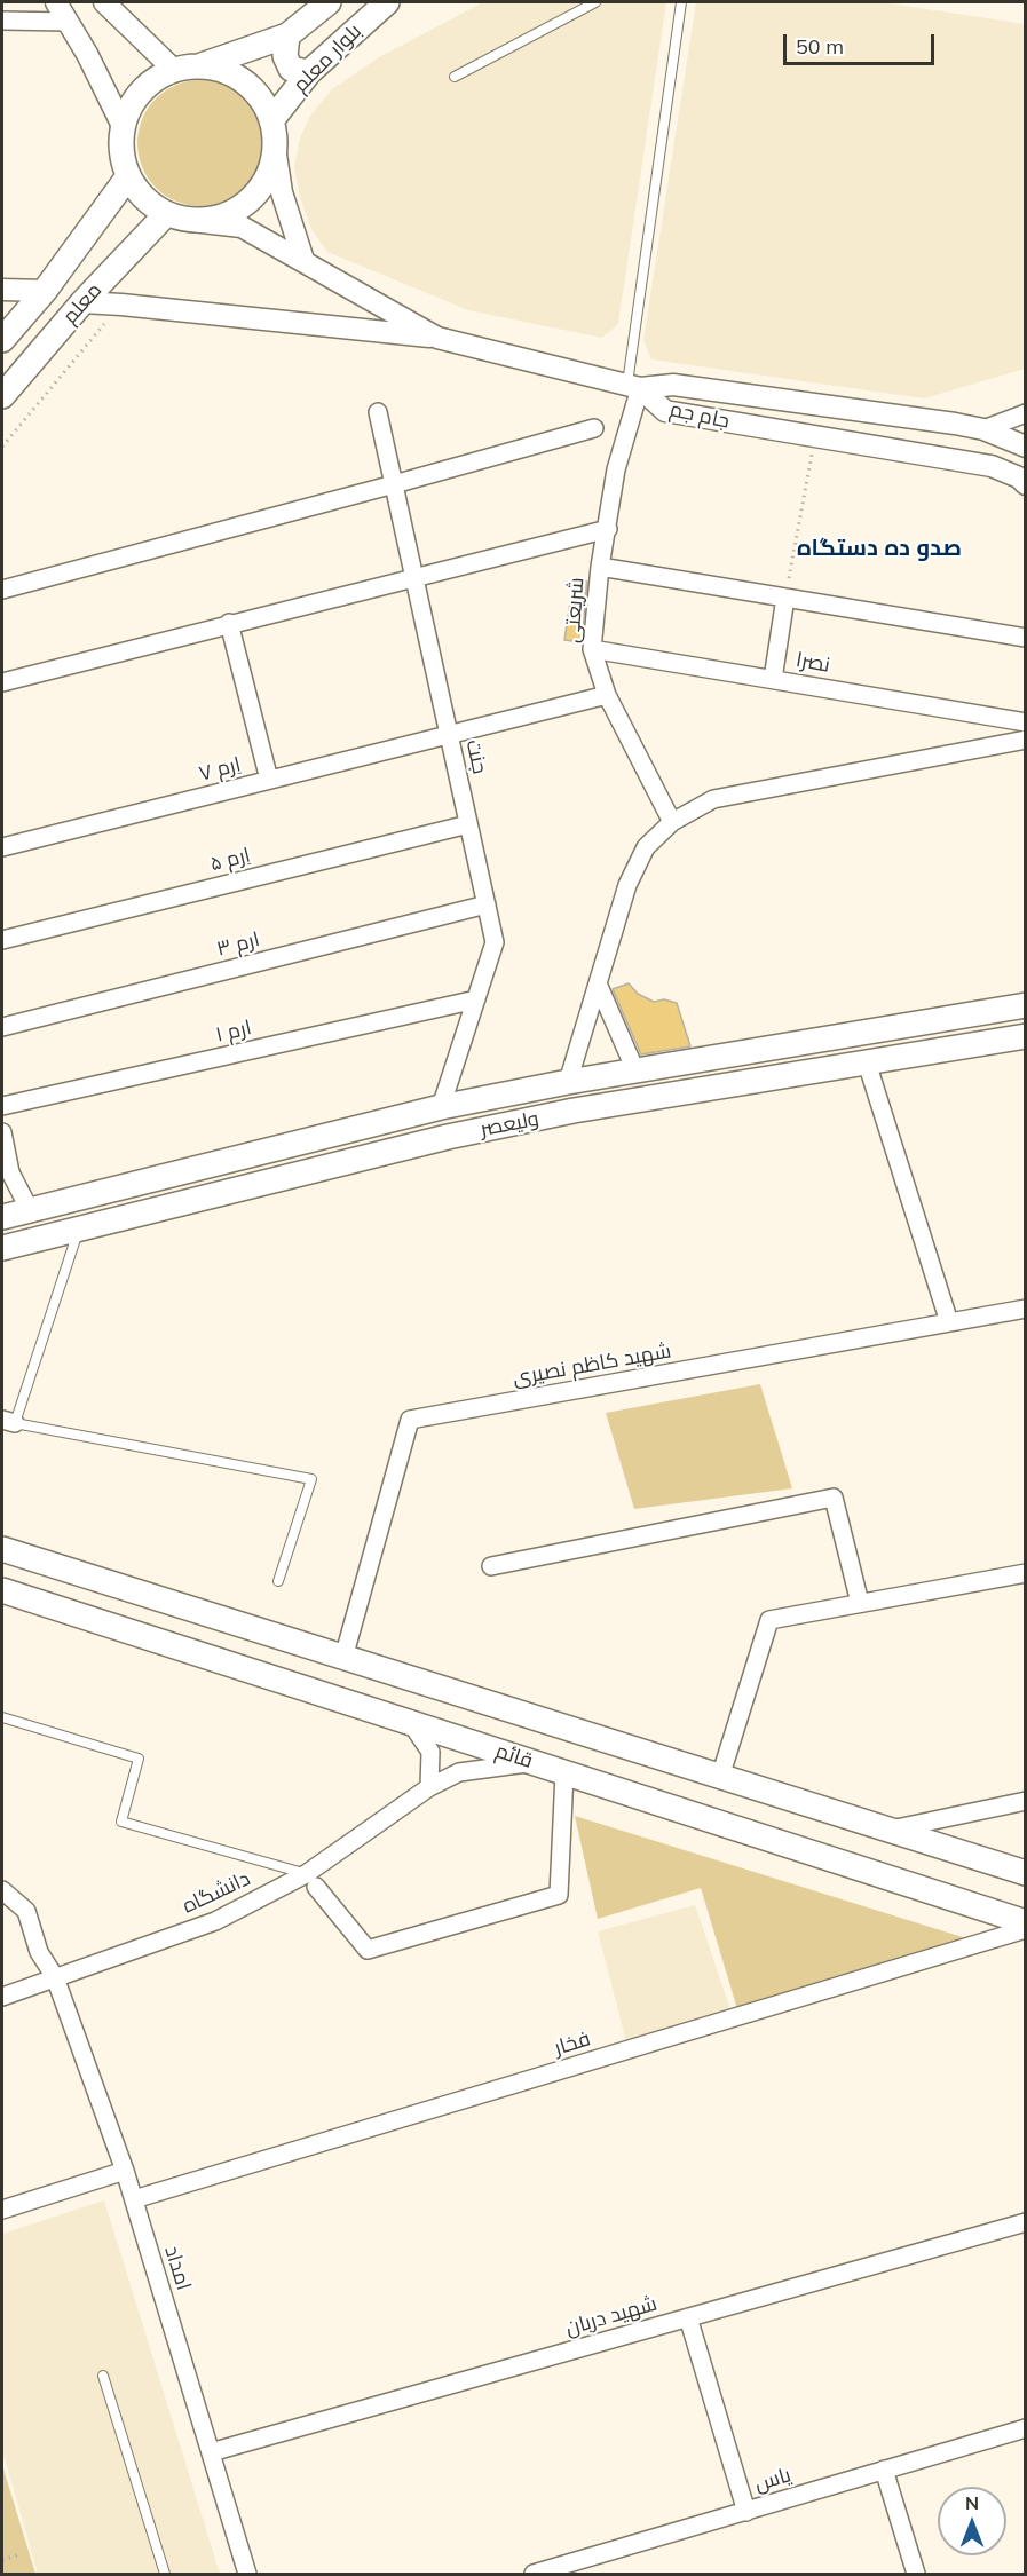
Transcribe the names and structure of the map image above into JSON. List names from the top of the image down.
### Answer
{
  "streets": {
    "main road": [
      "بلوار معلم",
      "معلم",
      "ولیعصر",
      "قائم"
    ],
    "street": [
      "جام جم",
      "شریعتی",
      "نصرا",
      "جنت",
      "اِرم ۷",
      "اِرم ۵",
      "ارم ۳",
      "ارم ۱",
      "شهید کاظم نصیری",
      "دانشگاه",
      "فخار",
      "امداد",
      "شهید دربان",
      "یاس"
    ]
  },
  "crossings": [
    ["بلوار معلم", "معلم"],
    ["جام جم", "شریعتی"],
    ["شریعتی", "نصرا"],
    ["شریعتی", "اِرم ۷"],
    ["جنت", "اِرم ۷"],
    ["جنت", "اِرم ۵"],
    ["جنت", "ارم ۳"],
    ["جنت", "ارم ۱"],
    ["جنت", "ولیعصر"],
    ["شهید کاظم نصیری", "قائم"],
    ["قائم", "دانشگاه"],
    ["دانشگاه", "امداد"],
    ["فخار", "امداد"],
    ["امداد", "شهید دربان"]
  ],
  "districts": ["صدو ده دستگاه"],
  "scale_bar": "50 m",
  "north": "top"
}
